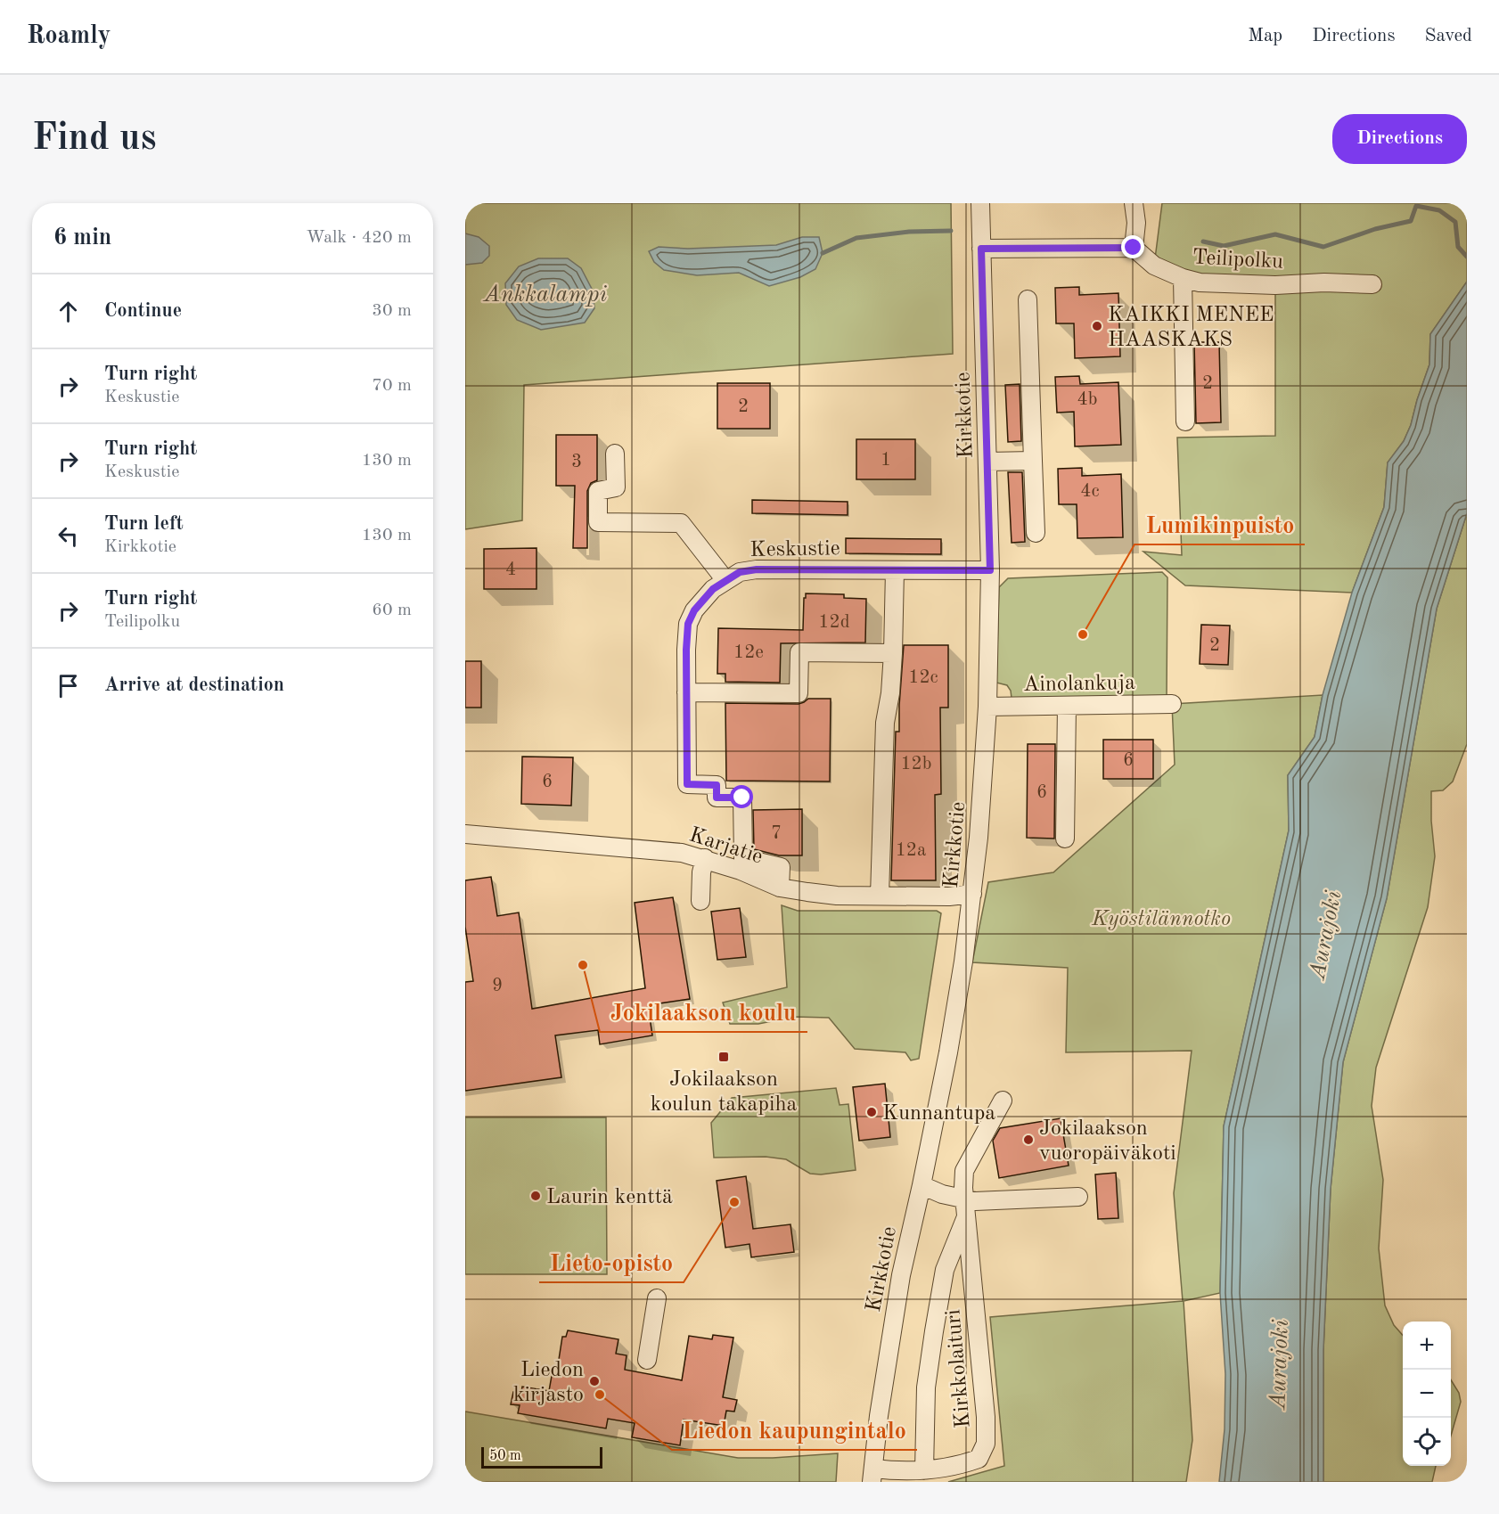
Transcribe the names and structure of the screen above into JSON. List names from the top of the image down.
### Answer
{
  "streets": {
    "street": [
      "Teilipolku",
      "Kirkkotie",
      "Keskustie",
      "Ainolankuja",
      "Karjatie",
      "Kirkkolaituri"
    ]
  },
  "crossings": [
    ["Kirkkotie", "Keskustie"],
    ["Kirkkotie", "Ainolankuja"],
    ["Kirkkotie", "Karjatie"],
    ["Kirkkotie", "Kirkkolaituri"],
    ["Keskustie", "Karjatie"]
  ],
  "water": ["Ankkalampi", "Aurajoki"],
  "parks": ["Kyöstilännotko"],
  "places": {
    "other": [
      "KAIKKI MENEE HAASKAKS",
      "Lumikinpuisto",
      "Jokilaakson koulu",
      "Kunnantupa",
      "Jokilaakson vuoropäiväkoti",
      "Laurin kenttä",
      "Lieto-opisto",
      "Liedon kirjasto",
      "Liedon kaupungintalo"
    ],
    "transit": ["Jokilaakson koulun takapiha"]
  },
  "house_numbers": [
    "2",
    "4b",
    "2",
    "1",
    "3",
    "4c",
    "4",
    "12d",
    "2",
    "12e",
    "12c",
    "6",
    "12b",
    "6",
    "6",
    "7",
    "12a",
    "9"
  ],
  "scale_bar": "50 m",
  "page": {
    "header": "Roamly",
    "nav": ["Map", "Directions", "Saved"],
    "buttons": "Directions",
    "title": "Find us",
    "heading": ["6 min", "Walk · 420 m"],
    "list": [
      ["Continue", "30 m"],
      ["Turn right", "Keskustie", "70 m"],
      ["Turn right", "Keskustie", "130 m"],
      ["Turn left", "Kirkkotie", "130 m"],
      ["Turn right", "Teilipolku", "60 m"],
      "Arrive at destination"
    ],
    "map_buttons": ["+", "−"],
    "scale": "50 m"
  }
}
